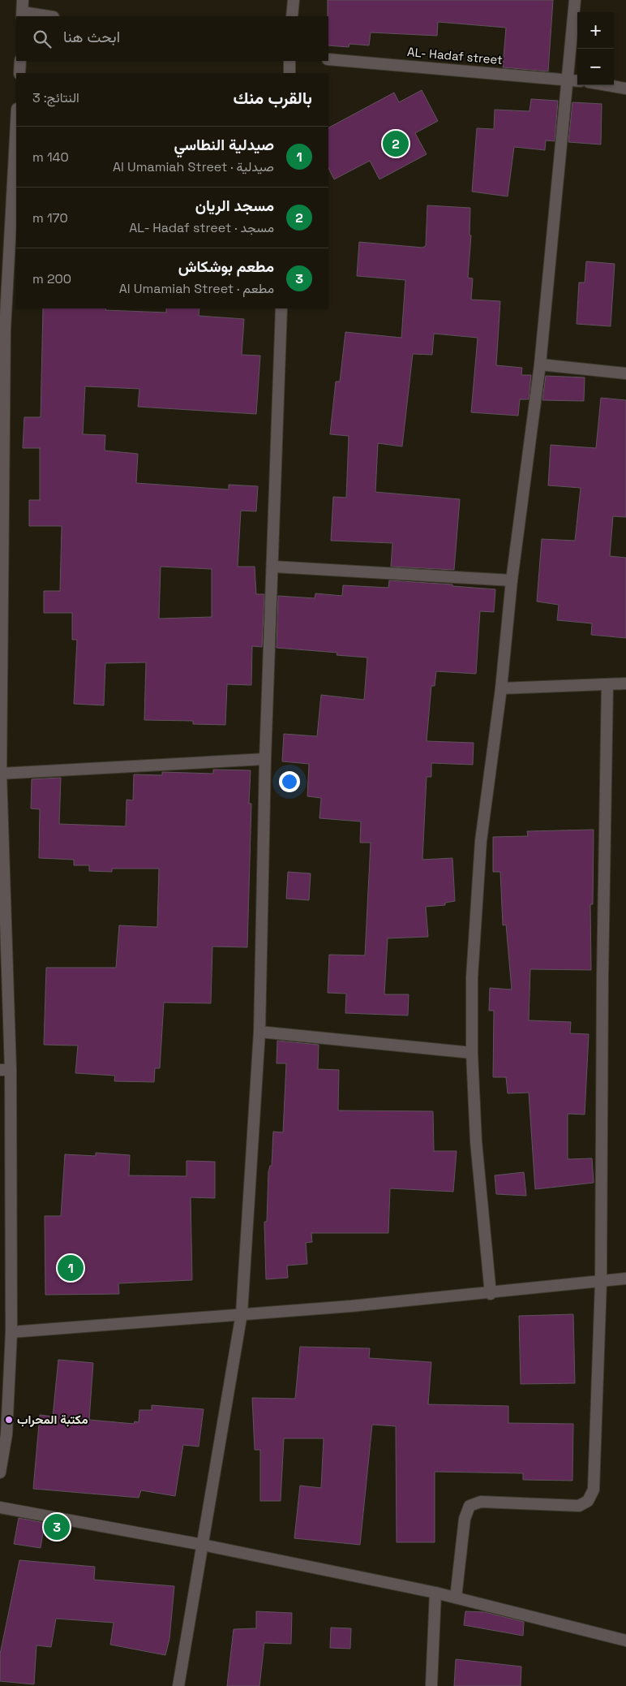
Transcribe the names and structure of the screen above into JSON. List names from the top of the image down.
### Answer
{
  "streets": {
    "street": ["AL- Hadaf street"]
  },
  "places": ["مكتبة المحراب"],
  "page": {
    "map_buttons": ["+", "−"],
    "search": "ابحث هنا",
    "heading": ["بالقرب منك", "النتائج: 3"],
    "list": [
      {
        "mark": "1",
        "name": "صيدلية النطاسي",
        "note": "صيدلية · Al Umamiah Street",
        "value": "140 m"
      },
      {
        "mark": "2",
        "name": "مسجد الريان",
        "note": "مسجد · AL- Hadaf street",
        "value": "170 m"
      },
      {
        "mark": "3",
        "name": "مطعم بوشكاش",
        "note": "مطعم · Al Umamiah Street",
        "value": "200 m"
      }
    ],
    "pins": ["2", "1", "3"]
  }
}
